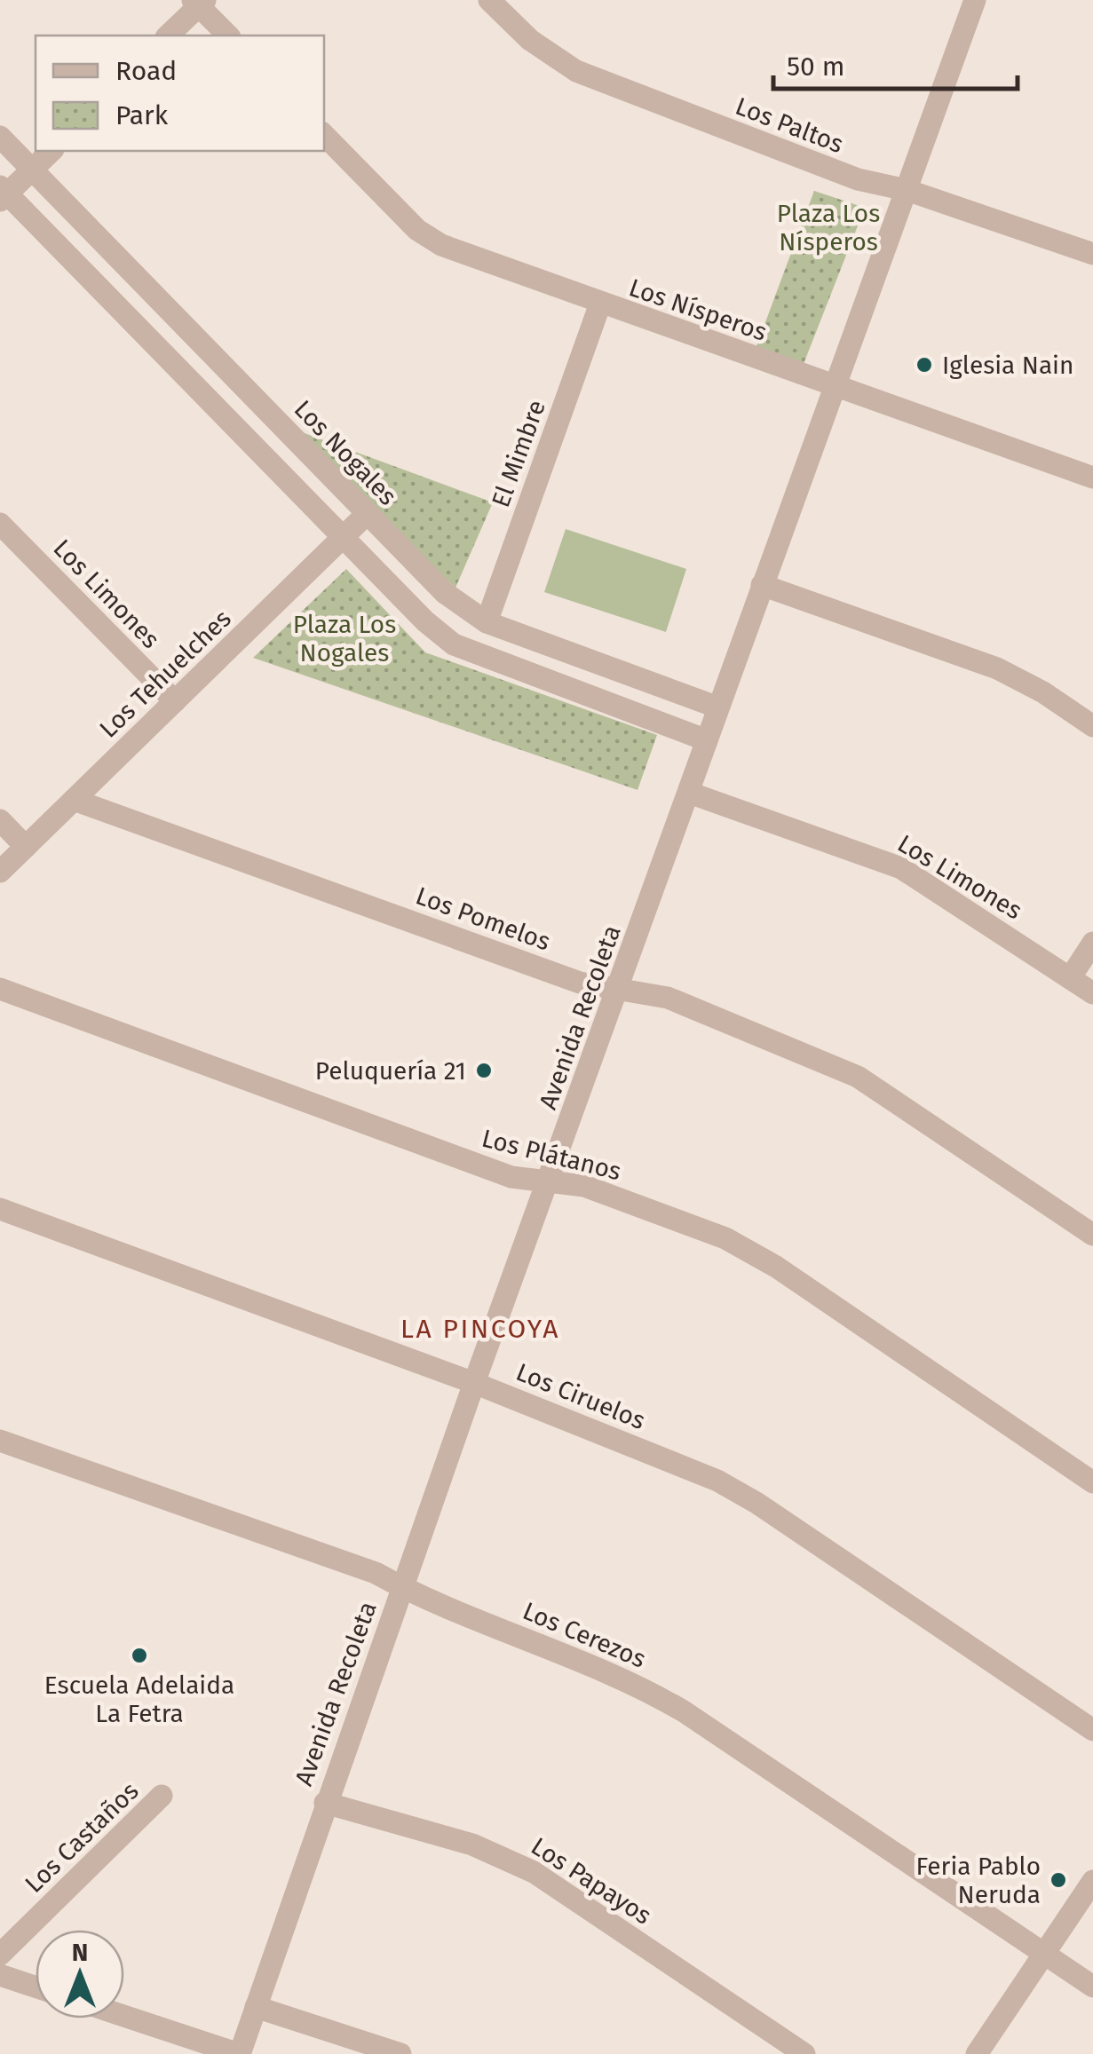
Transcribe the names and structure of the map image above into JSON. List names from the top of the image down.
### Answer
{
  "streets": {
    "street": [
      "Los Paltos",
      "Los Nísperos",
      "Los Nogales",
      "El Mimbre",
      "Los Limones",
      "Los Tehuelches",
      "Los Pomelos",
      "Avenida Recoleta",
      "Los Plátanos",
      "Los Ciruelos",
      "Los Cerezos",
      "Los Castaños",
      "Los Papayos"
    ]
  },
  "crossings": [
    ["Los Paltos", "Avenida Recoleta"],
    ["Los Nísperos", "El Mimbre"],
    ["Los Nísperos", "Avenida Recoleta"],
    ["Los Nogales", "El Mimbre"],
    ["Los Nogales", "Los Tehuelches"],
    ["Los Nogales", "Avenida Recoleta"],
    ["Los Limones", "Los Tehuelches"],
    ["Los Limones", "Avenida Recoleta"],
    ["Los Tehuelches", "Los Pomelos"],
    ["Los Pomelos", "Avenida Recoleta"],
    ["Avenida Recoleta", "Los Plátanos"],
    ["Avenida Recoleta", "Los Ciruelos"],
    ["Avenida Recoleta", "Los Cerezos"],
    ["Avenida Recoleta", "Los Papayos"]
  ],
  "districts": ["LA PINCOYA"],
  "parks": ["Plaza Los Nísperos", "Plaza Los Nogales"],
  "places": [
    "Iglesia Nain",
    "Peluquería 21",
    "Escuela Adelaida La Fetra",
    "Feria Pablo Neruda"
  ],
  "legend": ["Road", "Park"],
  "scale_bar": "50 m",
  "north": "top"
}
